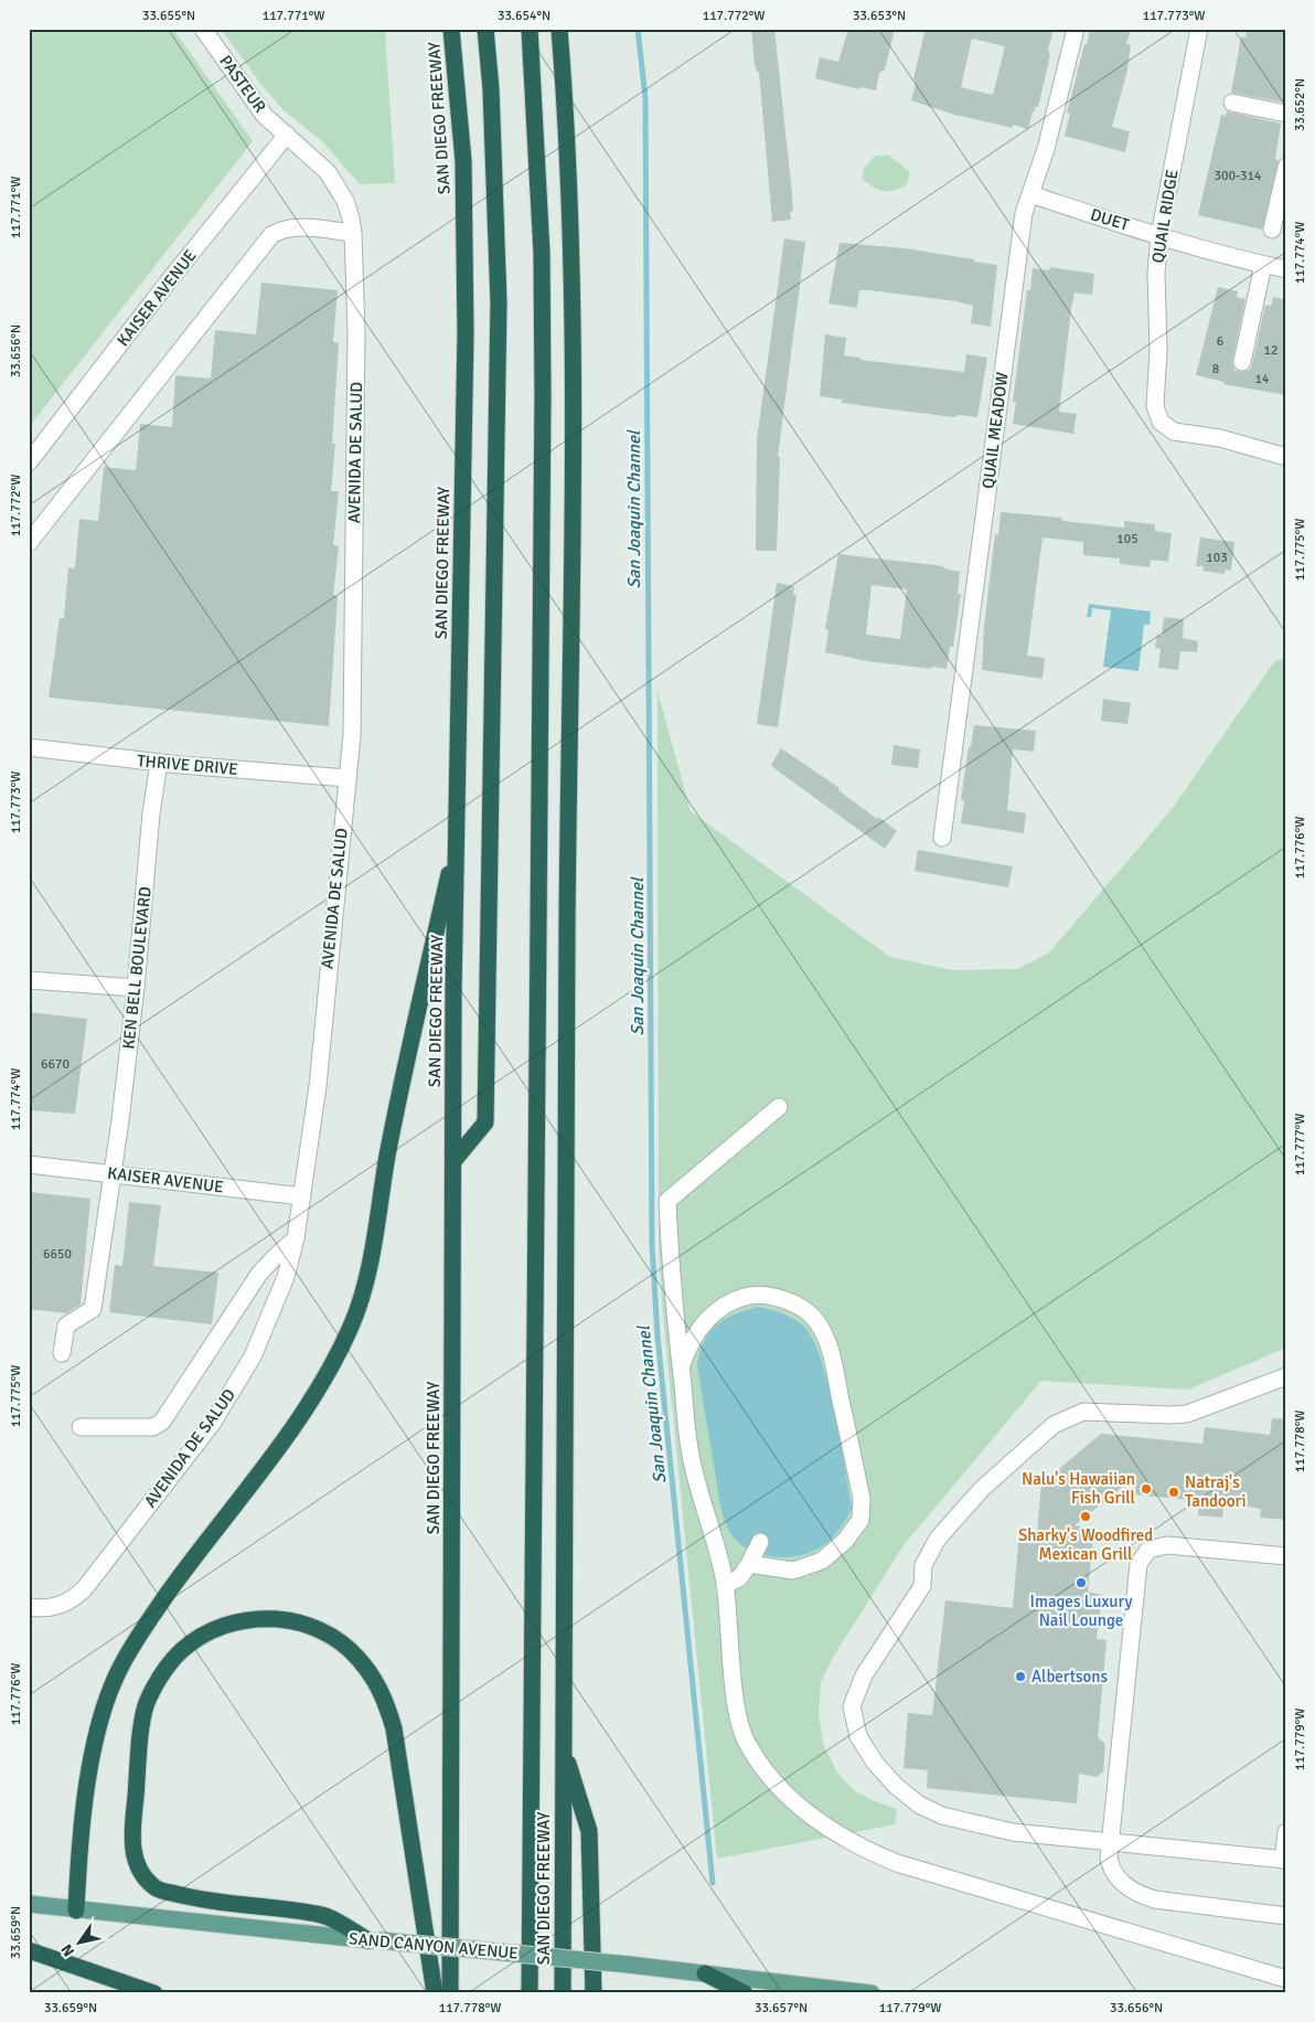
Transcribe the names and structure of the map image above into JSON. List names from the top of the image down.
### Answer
{
  "streets": {
    "highway": ["SAN DIEGO FREEWAY"],
    "main road": ["SAND CANYON AVENUE"],
    "street": [
      "PASTEUR",
      "QUAIL RIDGE",
      "DUET",
      "KAISER AVENUE",
      "QUAIL MEADOW",
      "AVENIDA DE SALUD",
      "THRIVE DRIVE",
      "KEN BELL BOULEVARD"
    ]
  },
  "crossings": [
    ["PASTEUR", "KAISER AVENUE"],
    ["PASTEUR", "AVENIDA DE SALUD"],
    ["QUAIL RIDGE", "DUET"],
    ["DUET", "QUAIL MEADOW"],
    ["KAISER AVENUE", "AVENIDA DE SALUD"],
    ["KAISER AVENUE", "KEN BELL BOULEVARD"],
    ["AVENIDA DE SALUD", "THRIVE DRIVE"],
    ["THRIVE DRIVE", "KEN BELL BOULEVARD"]
  ],
  "water": ["San Joaquin Channel"],
  "places": [
    "Nalu's Hawaiian Fish Grill",
    "Natraj's Tandoori",
    "Sharky's Woodfired Mexican Grill",
    "Images Luxury Nail Lounge",
    "Albertsons"
  ],
  "house_numbers": [
    "300-314",
    "6",
    "12",
    "8",
    "14",
    "105",
    "103",
    "6670",
    "6650"
  ],
  "north": "bottom left",
  "coordinates": [
    "33.655°N",
    "117.771°W",
    "33.654°N",
    "117.772°W",
    "33.653°N",
    "117.773°W",
    "33.652°N",
    "117.774°W",
    "33.656°N",
    "117.775°W",
    "117.776°W",
    "117.777°W",
    "117.778°W",
    "117.779°W",
    "33.659°N",
    "33.657°N"
  ]
}
